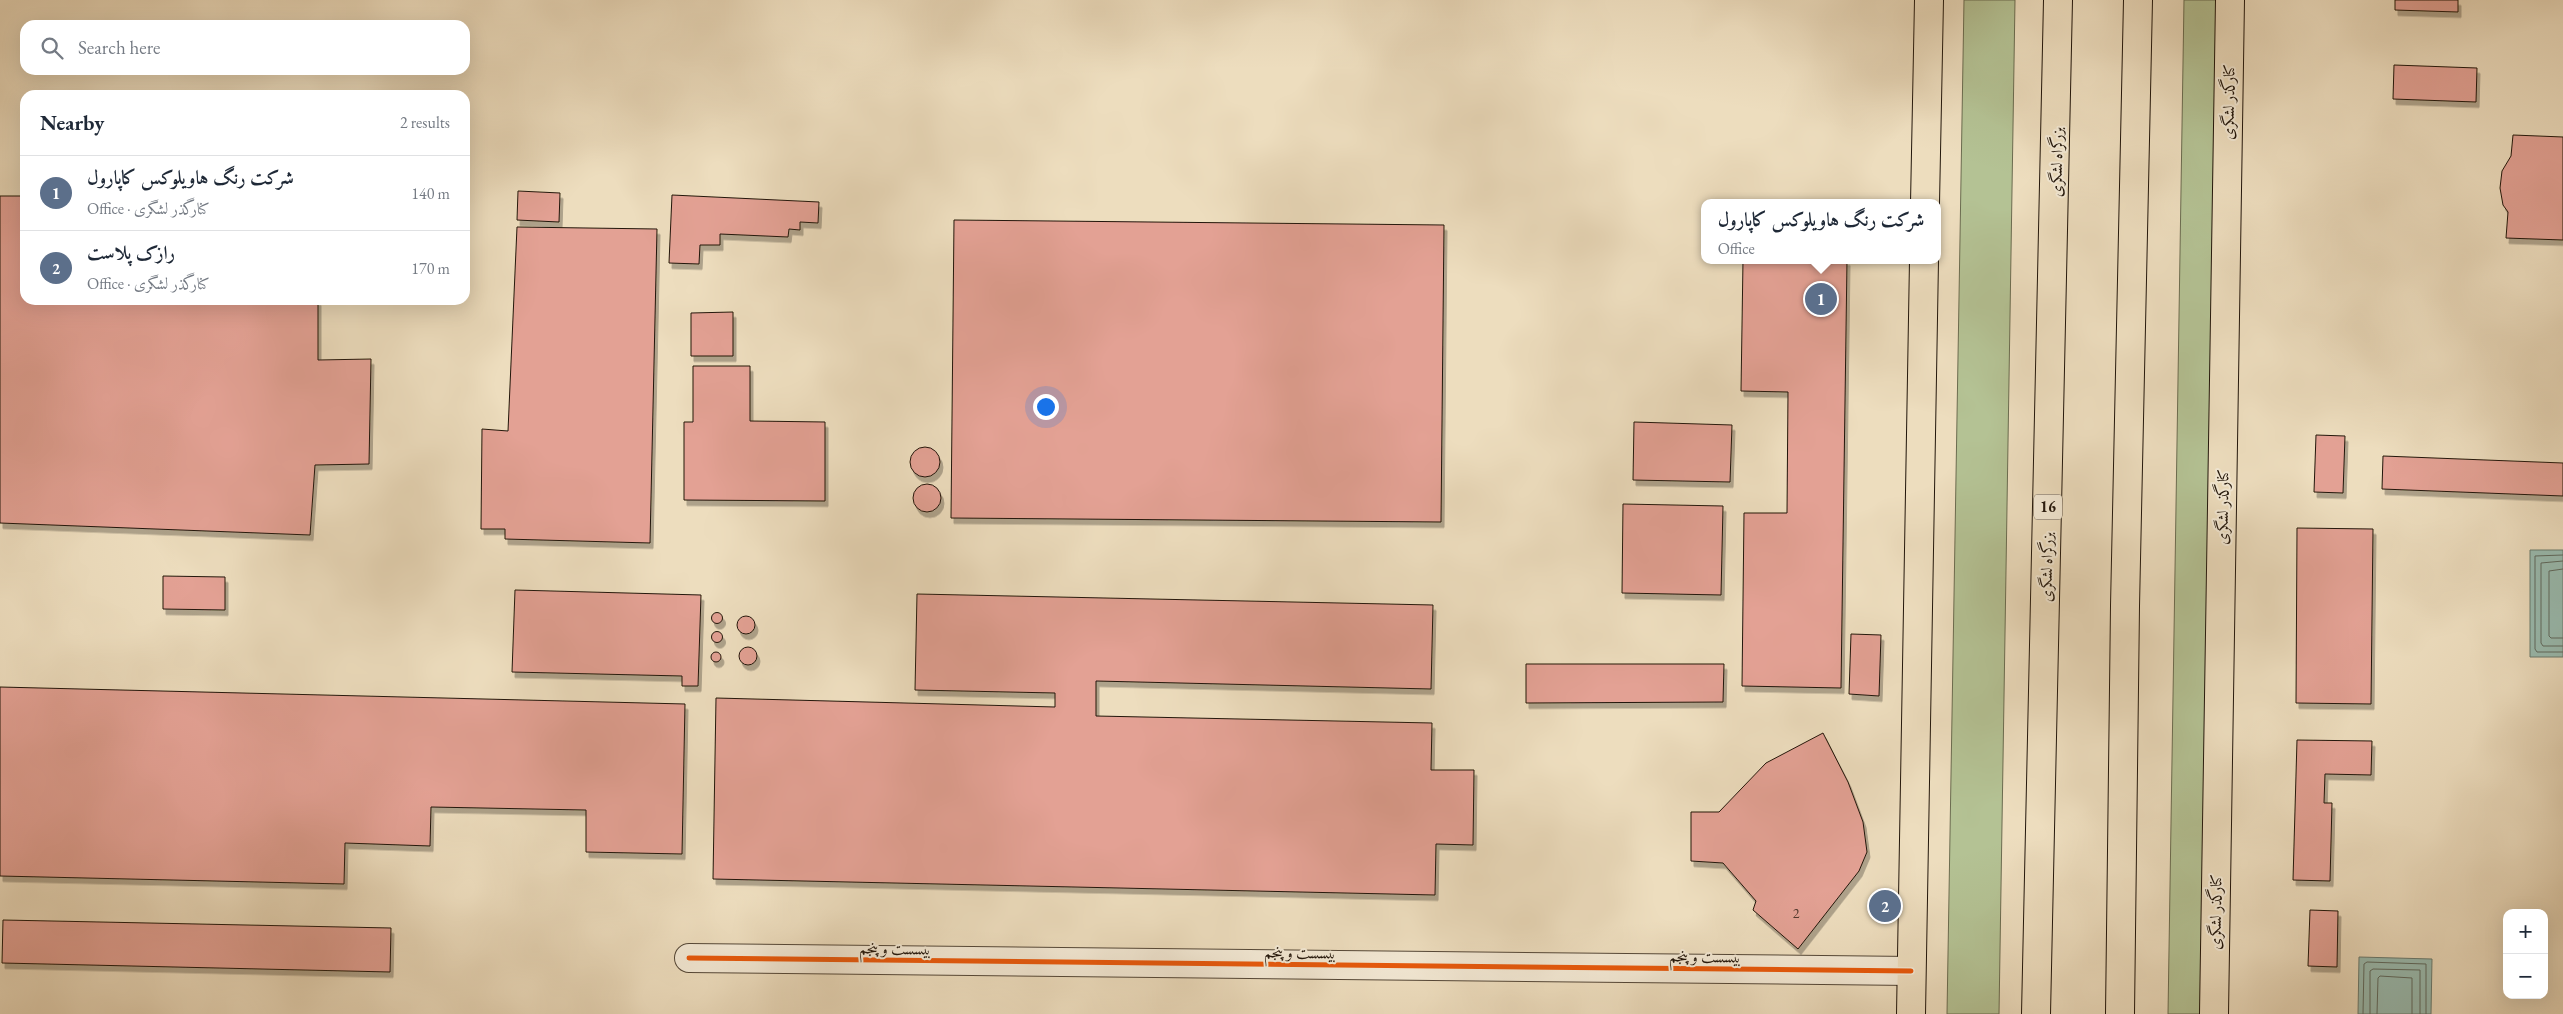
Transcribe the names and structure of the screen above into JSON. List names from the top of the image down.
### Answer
{
  "streets": {
    "main road": ["کنارگذر لشگری", "بزرگراه لشگری", "16"],
    "street": ["بیسست و پنجم"]
  },
  "house_numbers": ["2"],
  "page": {
    "search": "Search here",
    "heading": ["Nearby", "2 results"],
    "list": [
      {
        "mark": "1",
        "name": "شرکت رنگ هاویلوکس کاپارول",
        "note": "Office · کنارگذر لشگری",
        "value": "140 m"
      },
      {
        "mark": "2",
        "name": "رازک پلاست",
        "note": "Office · کنارگذر لشگری",
        "value": "170 m"
      }
    ],
    "popup": ["شرکت رنگ هاویلوکس کاپارول", "Office"],
    "pins": ["1", "2"],
    "map_buttons": ["+", "−"]
  }
}
